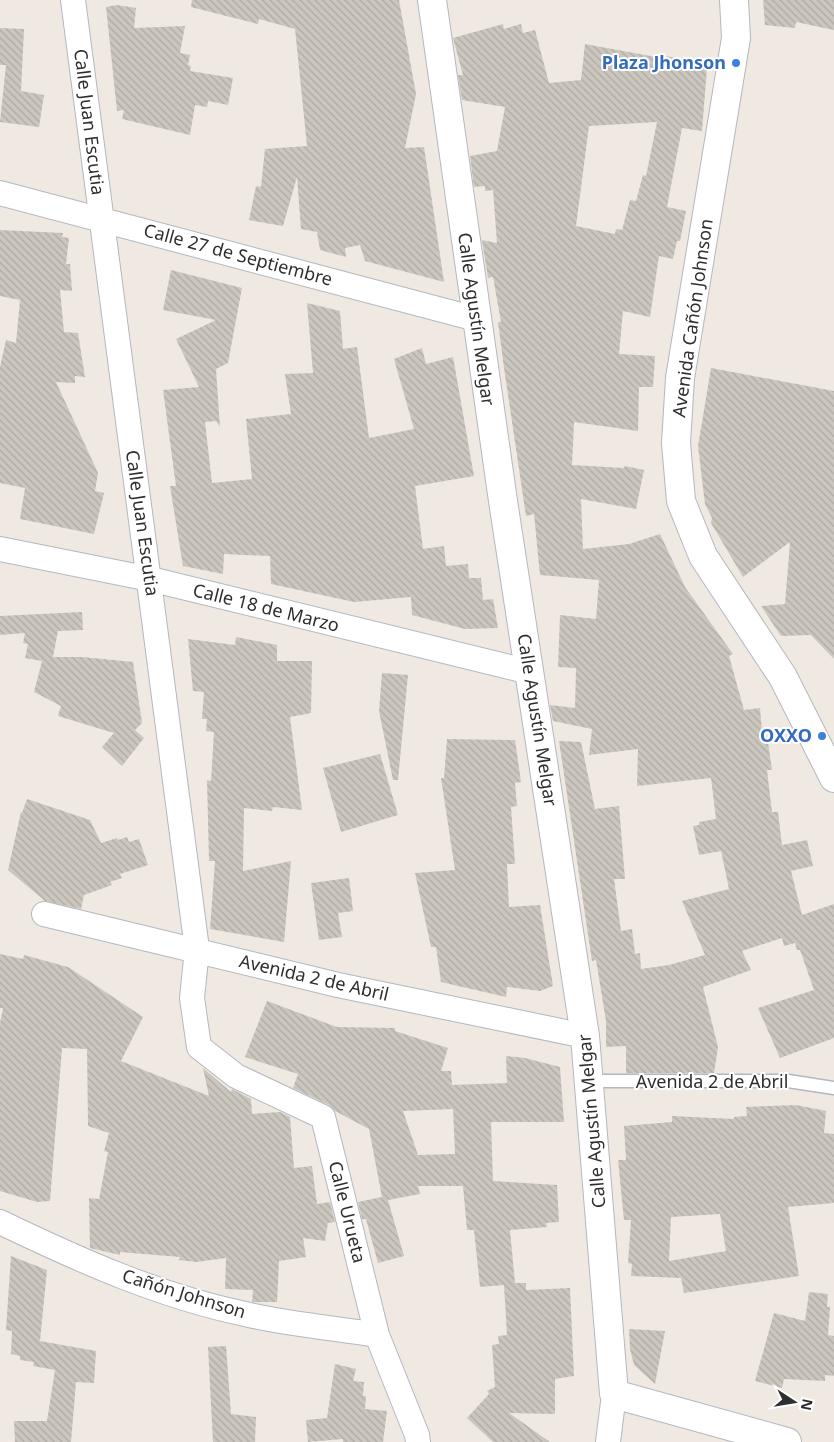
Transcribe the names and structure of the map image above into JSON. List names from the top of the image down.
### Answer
{
  "streets": {
    "street": [
      "Calle Juan Escutia",
      "Calle 27 de Septiembre",
      "Avenida Cañón Johnson",
      "Calle Agustín Melgar",
      "Calle 18 de Marzo",
      "Avenida 2 de Abril",
      "Calle Urueta",
      "Cañón Johnson"
    ]
  },
  "crossings": [
    ["Calle Juan Escutia", "Calle 27 de Septiembre"],
    ["Calle Juan Escutia", "Calle 18 de Marzo"],
    ["Calle Juan Escutia", "Avenida 2 de Abril"],
    ["Calle Juan Escutia", "Calle Urueta"],
    ["Calle 27 de Septiembre", "Calle Agustín Melgar"],
    ["Calle Agustín Melgar", "Calle 18 de Marzo"],
    ["Calle Agustín Melgar", "Avenida 2 de Abril"],
    ["Calle Urueta", "Cañón Johnson"]
  ],
  "places": ["Plaza Jhonson", "OXXO"],
  "north": "right"
}
